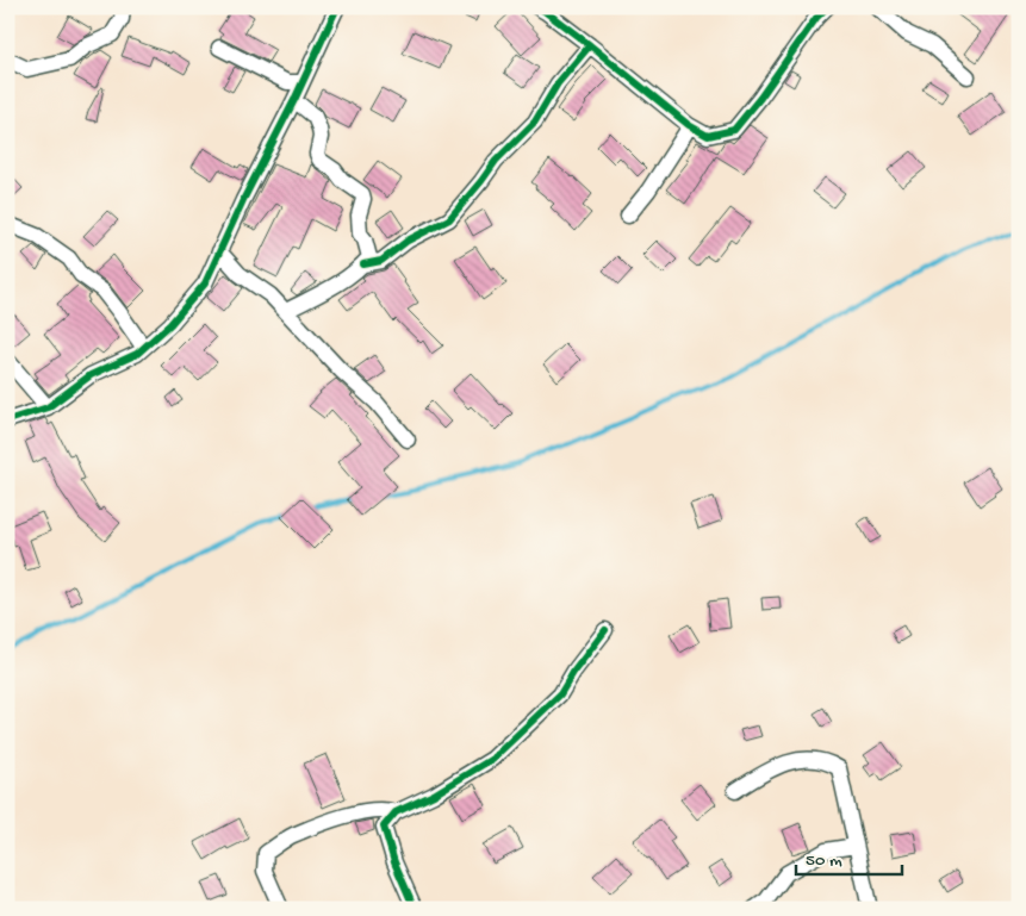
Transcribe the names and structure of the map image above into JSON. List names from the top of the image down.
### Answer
{
  "scale_bar": "50 m"
}
